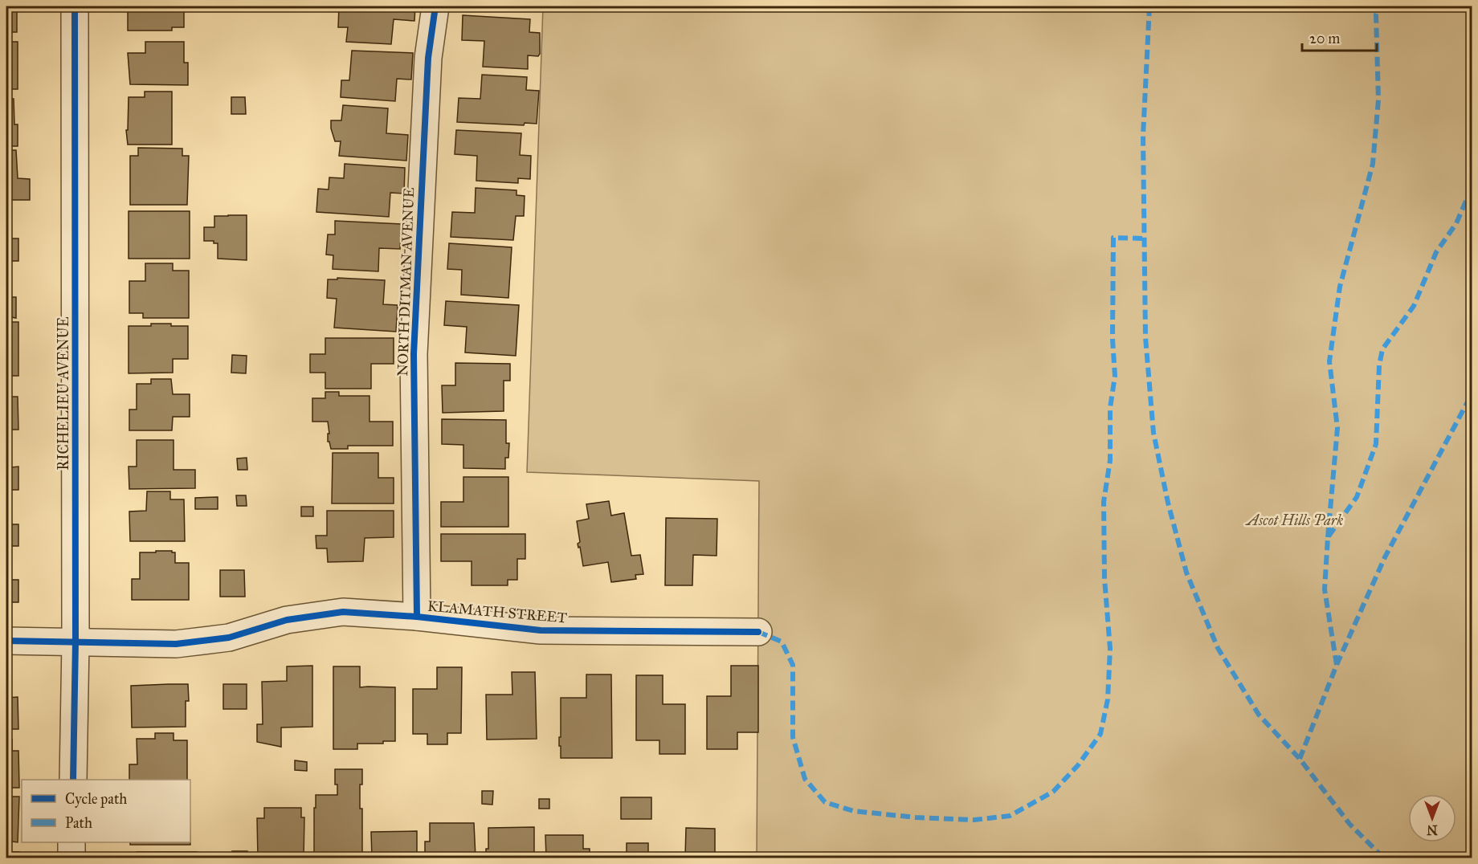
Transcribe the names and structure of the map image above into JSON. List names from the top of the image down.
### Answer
{
  "streets": {
    "street": ["NORTH DITMAN AVENUE", "RICHELIEU AVENUE", "KLAMATH STREET"]
  },
  "crossings": [
    ["NORTH DITMAN AVENUE", "KLAMATH STREET"],
    ["RICHELIEU AVENUE", "KLAMATH STREET"]
  ],
  "parks": ["Ascot Hills Park"],
  "legend": ["Cycle path", "Path"],
  "scale_bar": "20 m",
  "north": "bottom"
}
